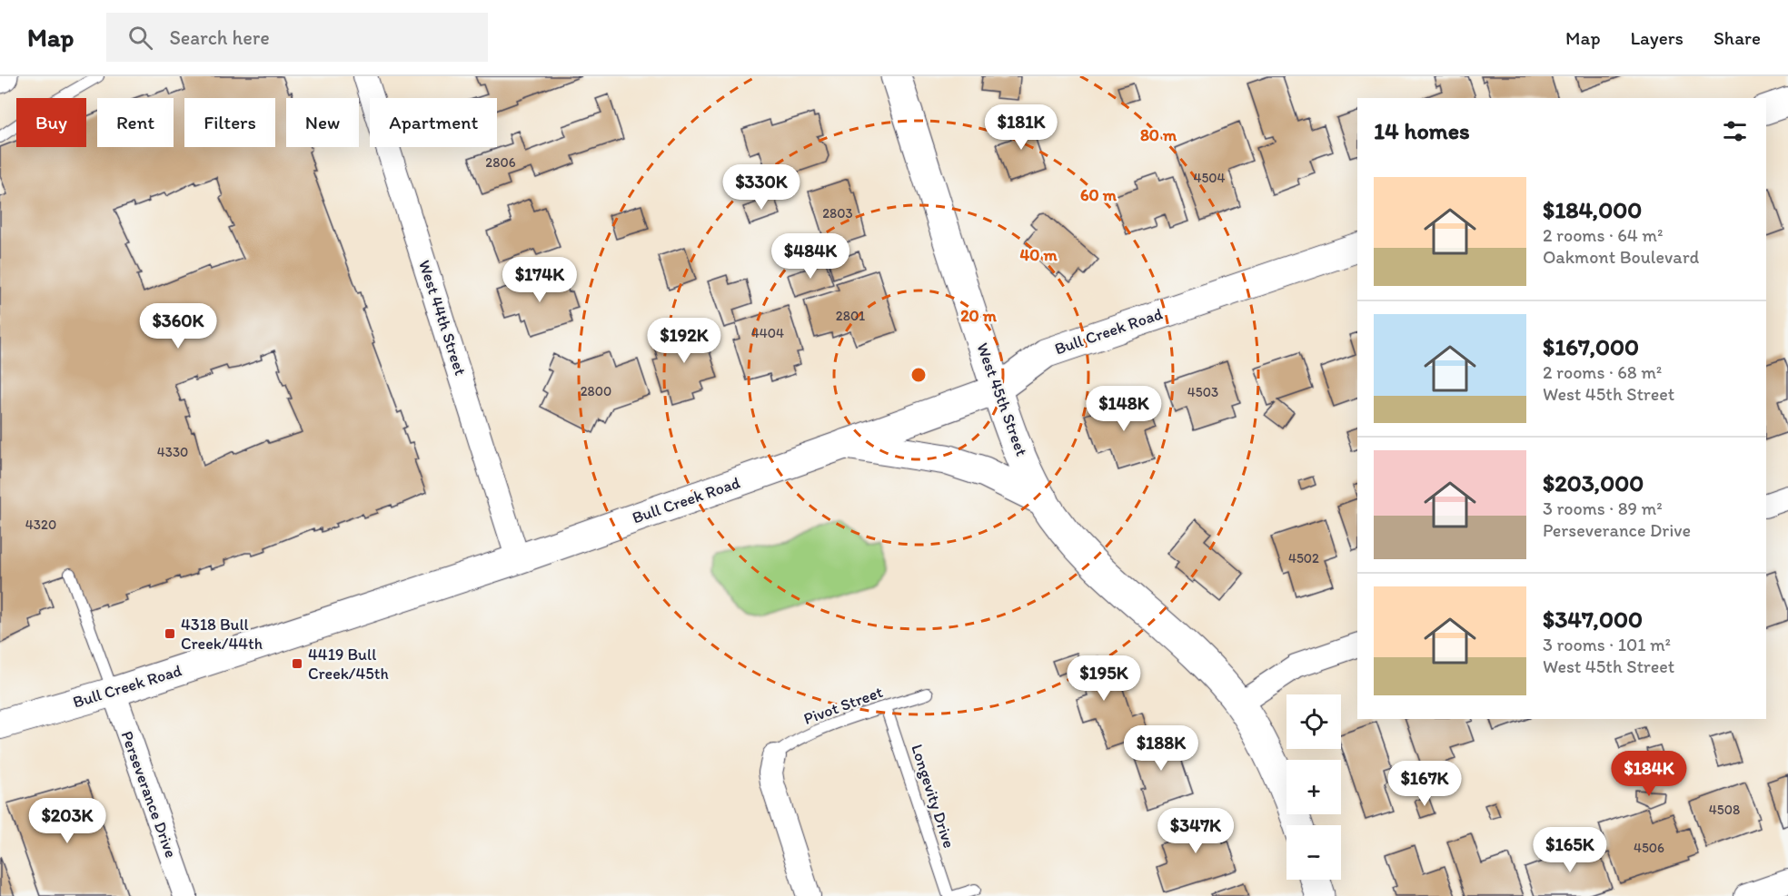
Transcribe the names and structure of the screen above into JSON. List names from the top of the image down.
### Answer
{
  "streets": {
    "main road": ["West 45th Street"],
    "street": ["West 44th Street", "Bull Creek Road", "Perseverance Drive"],
    "lane": ["Pivot Street", "Longevity Drive"]
  },
  "crossings": [
    ["West 44th Street", "Bull Creek Road"],
    ["Bull Creek Road", "West 45th Street"],
    ["Bull Creek Road", "Perseverance Drive"],
    ["Pivot Street", "Longevity Drive"]
  ],
  "places": {
    "transit": ["4318 Bull Creek/44th", "4419 Bull Creek/45th"]
  },
  "house_numbers": [
    "2806",
    "4504",
    "2803",
    "2801",
    "4404",
    "2800",
    "4503",
    "4330",
    "4320",
    "4502",
    "4508",
    "4506"
  ],
  "page": {
    "header": "Map",
    "search": "Search here",
    "nav": ["Map", "Layers", "Share"],
    "chip": [
      "Buy",
      "Rent",
      "Filters",
      "New",
      "Apartment"
    ],
    "heading": "14 homes",
    "price": [
      "$181K",
      "$330K",
      "$484K",
      "$174K",
      "$360K",
      "$192K",
      "$148K",
      "$195K",
      "$188K",
      "$184K",
      "$167K",
      "$203K",
      "$347K",
      "$165K"
    ],
    "list": [
      {
        "name": "$184,000",
        "note": "2 rooms · 64 m² · Oakmont Boulevard"
      },
      {
        "name": "$167,000",
        "note": "2 rooms · 68 m² · West 45th Street"
      },
      {
        "name": "$203,000",
        "note": "3 rooms · 89 m² · Perseverance Drive"
      },
      {
        "name": "$347,000",
        "note": "3 rooms · 101 m² · West 45th Street"
      }
    ],
    "map_buttons": ["+", "−"]
  },
  "rings": [
    "80 m",
    "60 m",
    "40 m",
    "20 m"
  ]
}
